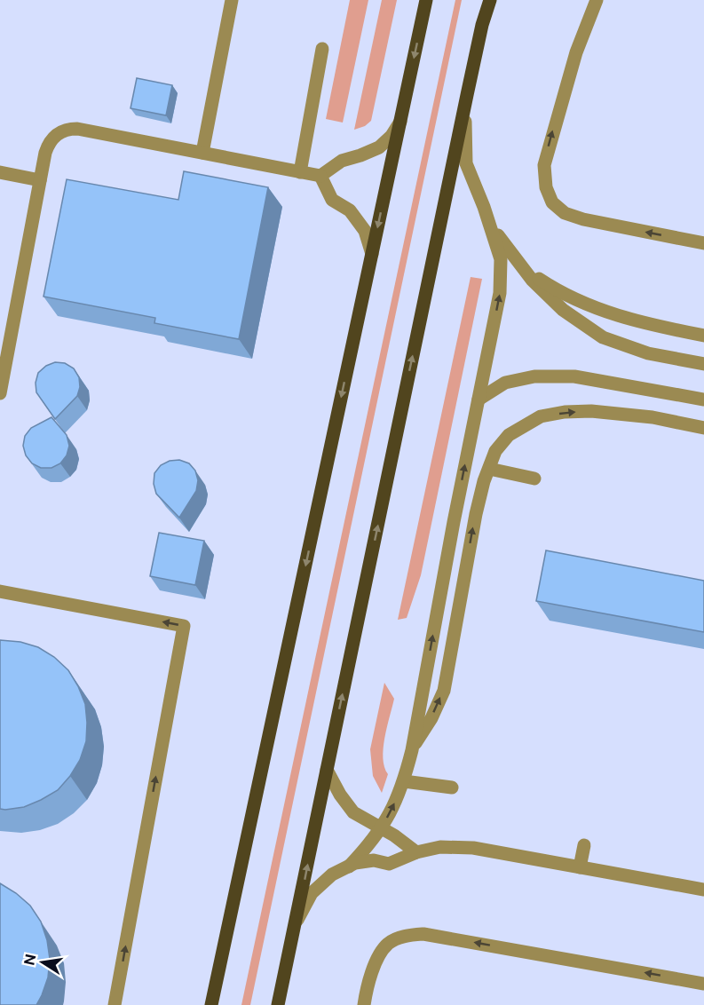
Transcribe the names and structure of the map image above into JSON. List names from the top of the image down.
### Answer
{
  "north": "left"
}
